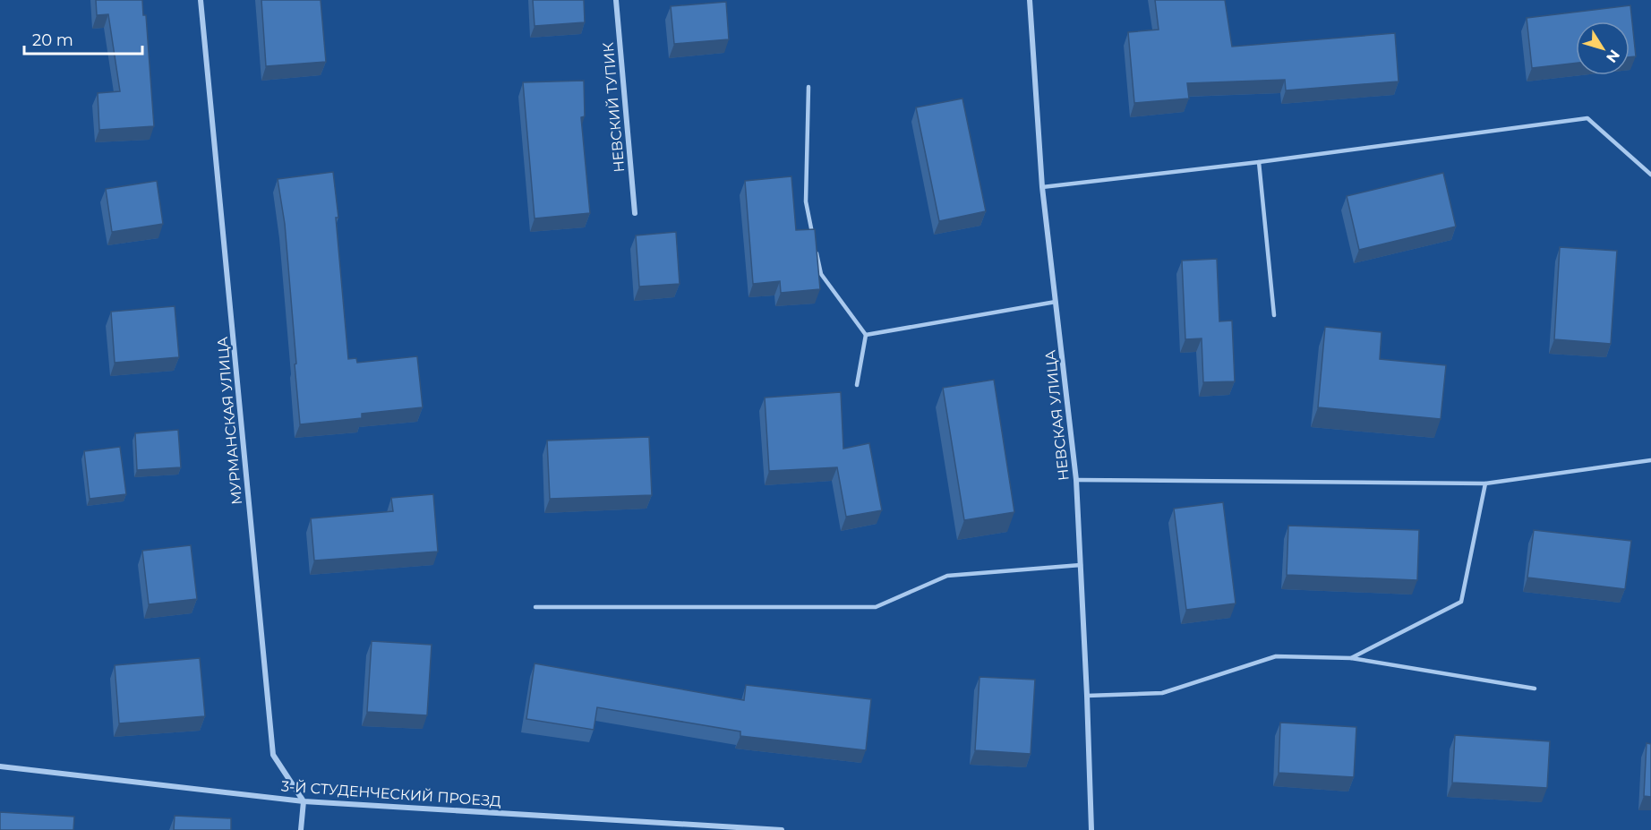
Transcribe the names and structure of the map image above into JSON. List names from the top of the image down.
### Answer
{
  "streets": {
    "street": [
      "НЕВСКИЙ ТУПИК",
      "НЕВСКАЯ УЛИЦА",
      "МУРМАНСКАЯ УЛИЦА",
      "3-Й СТУДЕНЧЕСКИЙ ПРОЕЗД"
    ]
  },
  "crossings": [
    ["МУРМАНСКАЯ УЛИЦА", "3-Й СТУДЕНЧЕСКИЙ ПРОЕЗД"]
  ],
  "scale_bar": "20 m",
  "north": "bottom right"
}
